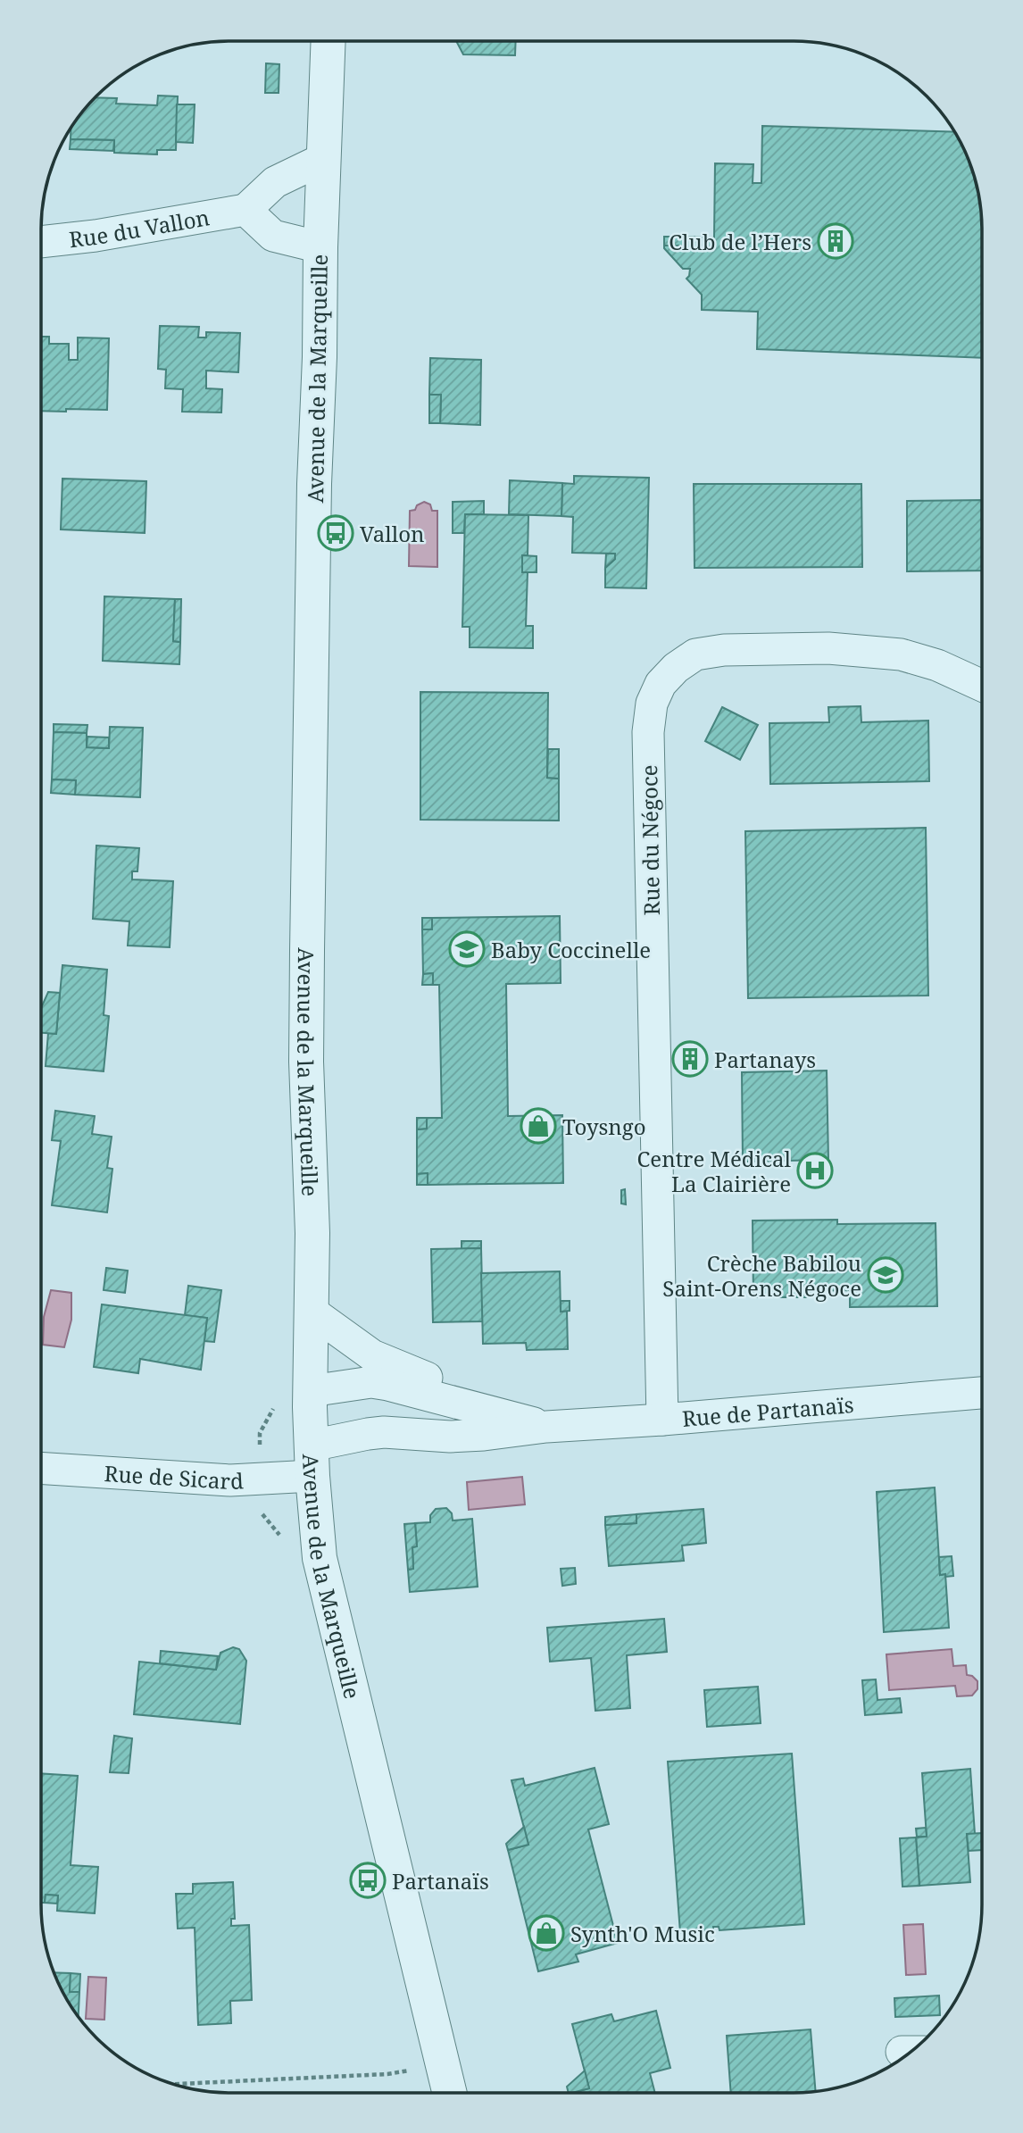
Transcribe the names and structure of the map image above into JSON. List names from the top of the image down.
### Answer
{
  "streets": {
    "street": [
      "Rue du Vallon",
      "Avenue de la Marqueille",
      "Rue du Négoce",
      "Rue de Partanaïs",
      "Rue de Sicard"
    ]
  },
  "crossings": [
    ["Avenue de la Marqueille", "Rue de Partanaïs"],
    ["Avenue de la Marqueille", "Rue de Sicard"],
    ["Rue du Négoce", "Rue de Partanaïs"],
    ["Rue de Partanaïs", "Rue de Sicard"]
  ],
  "places": {
    "building": ["Club de l’Hers", "Partanays"],
    "bus stop": ["Vallon", "Partanaïs"],
    "school or university": ["Baby Coccinelle", "Crèche Babilou Saint-Orens Négoce"],
    "shop": ["Toysngo", "Synth'O Music"],
    "hospital": ["Centre Médical La Clairière"]
  }
}
